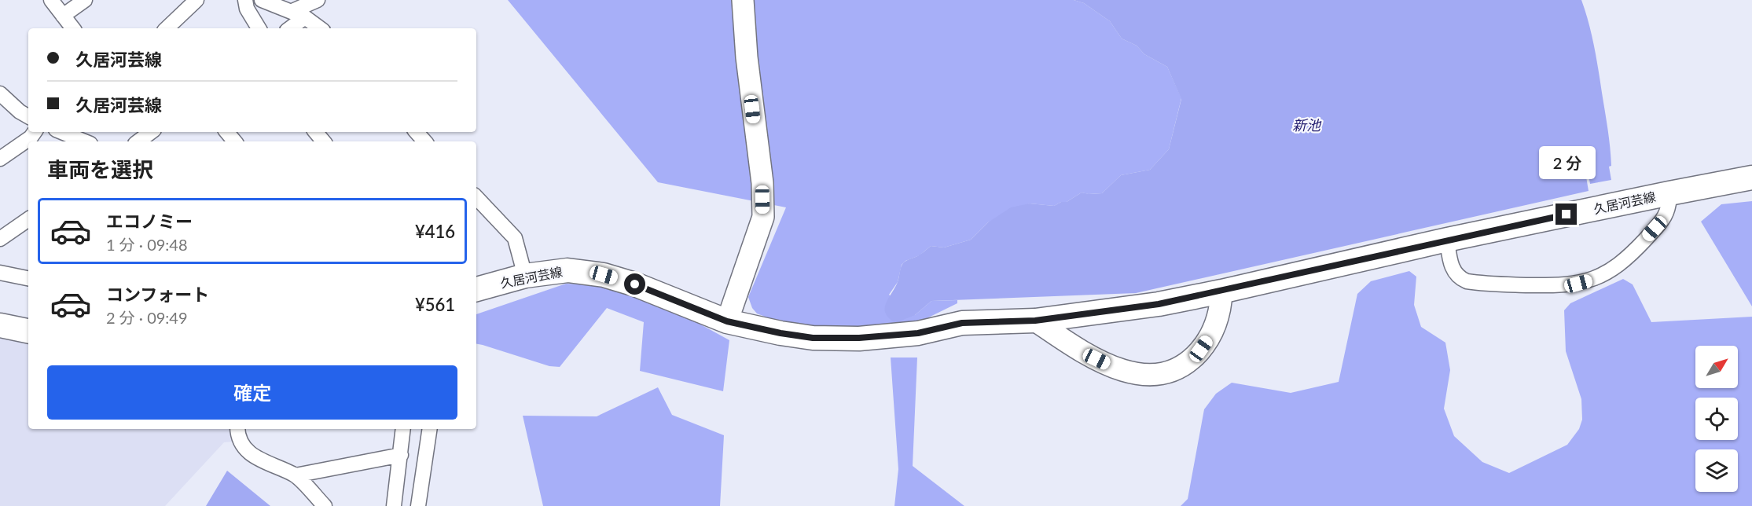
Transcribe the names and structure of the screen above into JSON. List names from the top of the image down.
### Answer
{
  "streets": {
    "main road": ["久居河芸線"]
  },
  "water": ["新池"],
  "north": "top right",
  "page": {
    "banner": ["久居河芸線", "久居河芸線"],
    "heading": "車両を選択",
    "bubble": "2 分",
    "list": [
      {
        "name": "エコノミー",
        "note": "1 分 · 09:48",
        "value": "¥416"
      },
      {
        "name": "コンフォート",
        "note": "2 分 · 09:49",
        "value": "¥561"
      }
    ],
    "buttons": "確定"
  }
}
